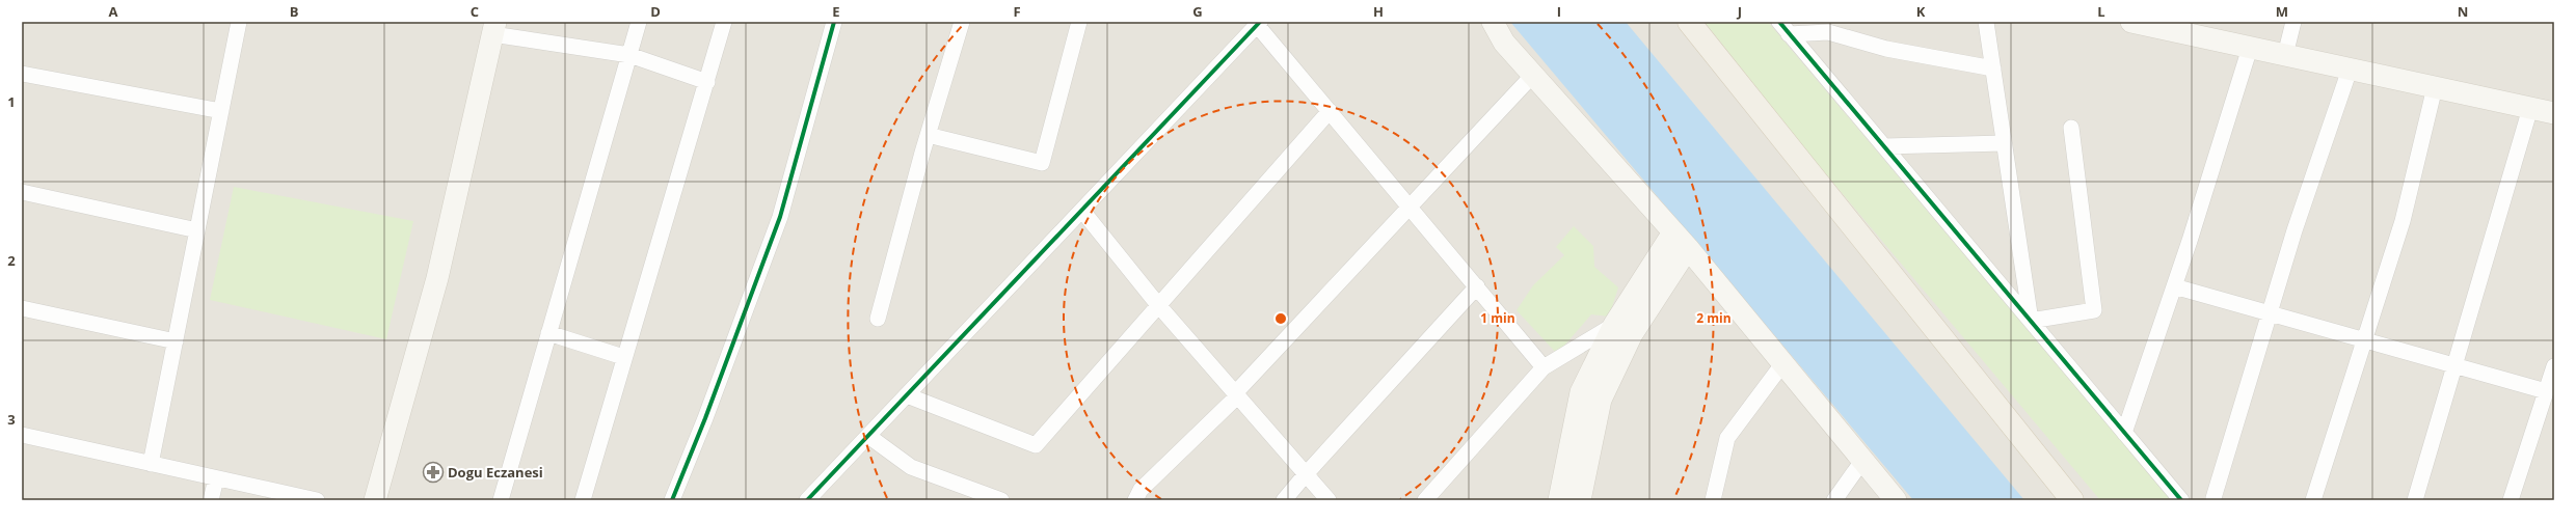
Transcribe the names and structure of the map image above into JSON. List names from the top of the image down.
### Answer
{
  "places": {
    "pharmacy": ["Dogu Eczanesi"]
  },
  "grid": {
    "columns": [
      "A",
      "B",
      "C",
      "D",
      "E",
      "F",
      "G",
      "H",
      "I",
      "J",
      "K",
      "L",
      "M",
      "N"
    ],
    "rows": ["1", "2", "3"]
  },
  "rings": ["1 min", "2 min"]
}
